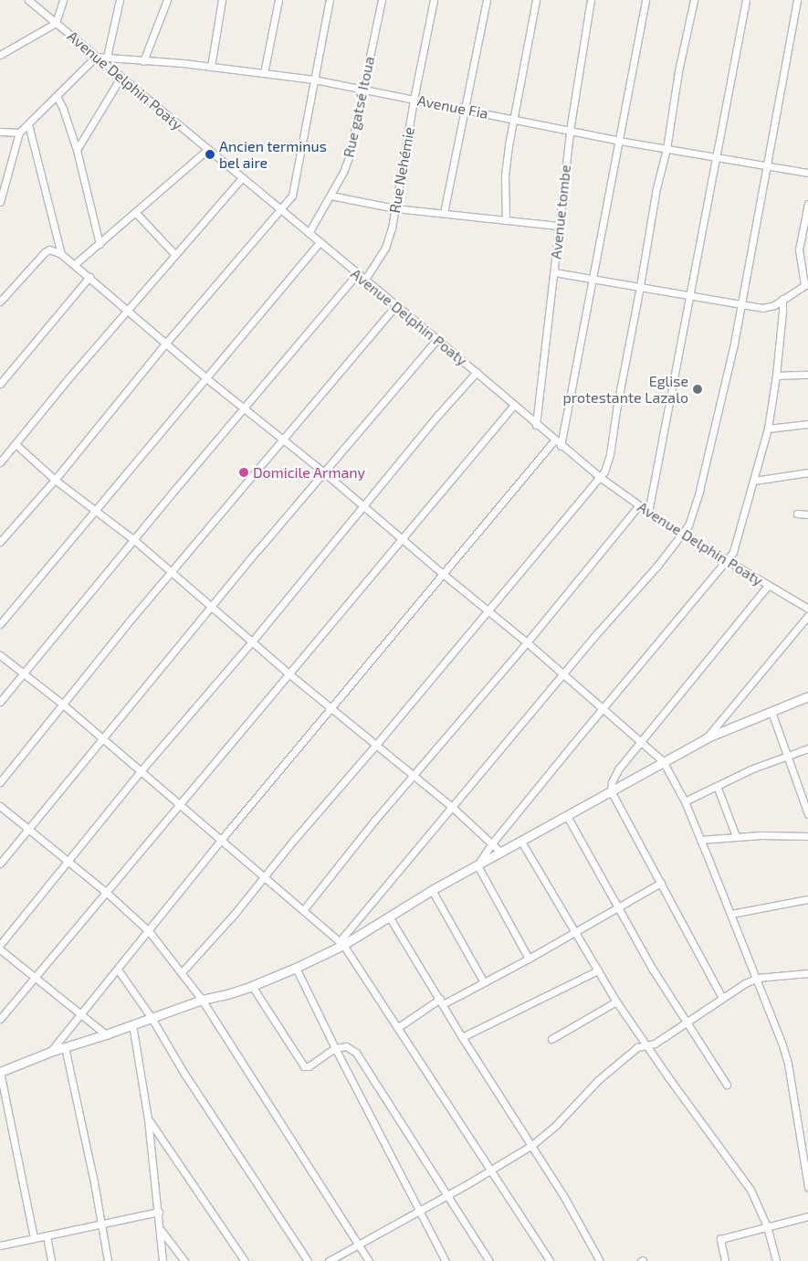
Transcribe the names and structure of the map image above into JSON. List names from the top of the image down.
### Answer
{
  "streets": {
    "street": [
      "Avenue Delphin Poaty",
      "Rue gatsé Itoua",
      "Avenue Fia",
      "Rue Nehémie",
      "Avenue tombe"
    ]
  },
  "crossings": [
    ["Avenue Delphin Poaty", "Rue gatsé Itoua"],
    ["Avenue Delphin Poaty", "Avenue Fia"],
    ["Avenue Delphin Poaty", "Rue Nehémie"],
    ["Avenue Delphin Poaty", "Avenue tombe"],
    ["Rue gatsé Itoua", "Avenue Fia"],
    ["Avenue Fia", "Rue Nehémie"],
    ["Avenue Fia", "Avenue tombe"]
  ],
  "places": ["Ancien terminus bel aire", "Eglise protestante Lazalo", "Domicile Armany"]
}
